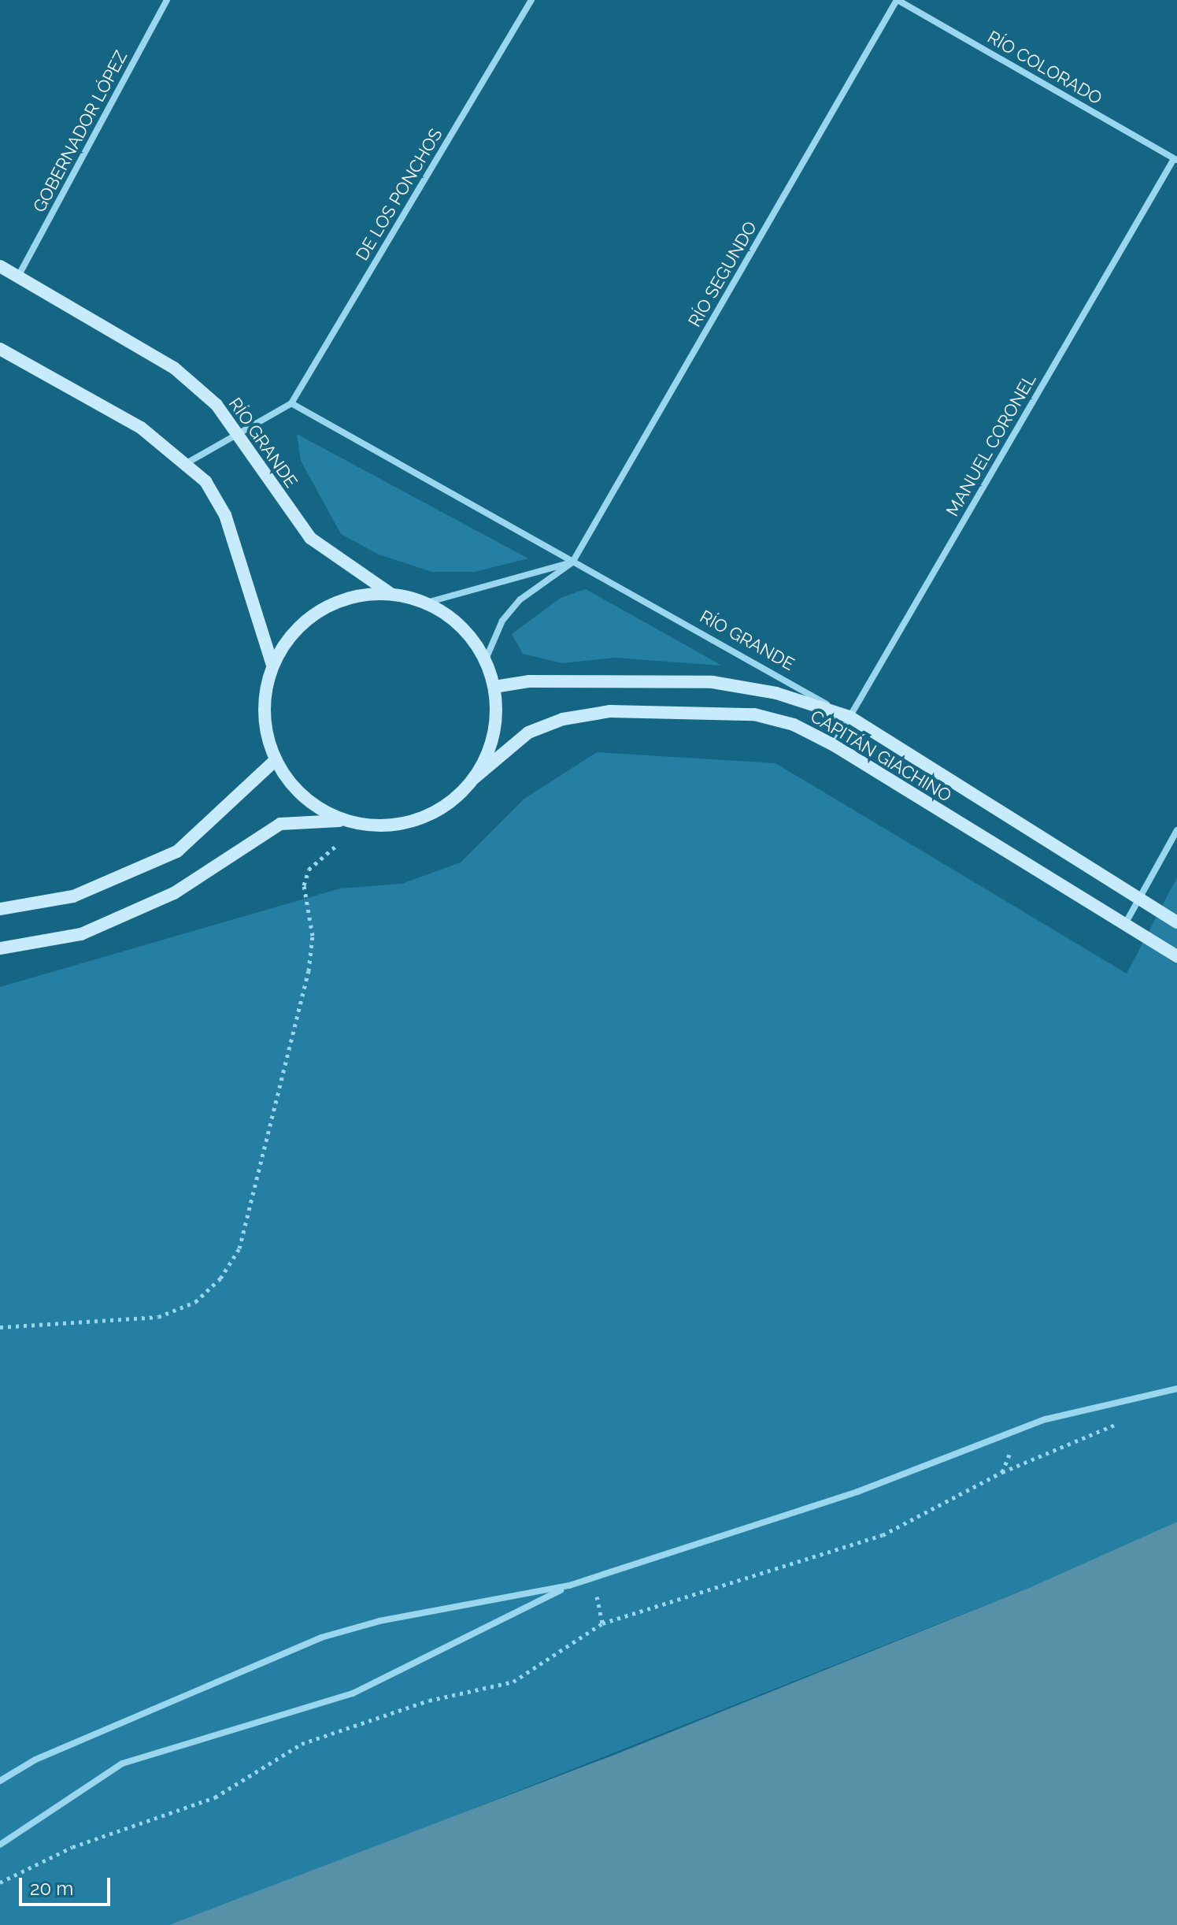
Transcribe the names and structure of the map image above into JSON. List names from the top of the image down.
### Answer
{
  "streets": {
    "main road": ["RÍO GRANDE", "CAPITÁN GIACHINO"],
    "street": [
      "RÍO COLORADO",
      "GOBERNADOR LÓPEZ",
      "DE LOS PONCHOS",
      "RÍO SEGUNDO",
      "MANUEL CORONEL"
    ]
  },
  "crossings": [
    ["RÍO COLORADO", "RÍO SEGUNDO"],
    ["RÍO COLORADO", "MANUEL CORONEL"],
    ["GOBERNADOR LÓPEZ", "RÍO GRANDE"],
    ["DE LOS PONCHOS", "RÍO GRANDE"],
    ["RÍO SEGUNDO", "RÍO GRANDE"],
    ["RÍO GRANDE", "MANUEL CORONEL"],
    ["MANUEL CORONEL", "CAPITÁN GIACHINO"]
  ],
  "scale_bar": "20 m"
}
